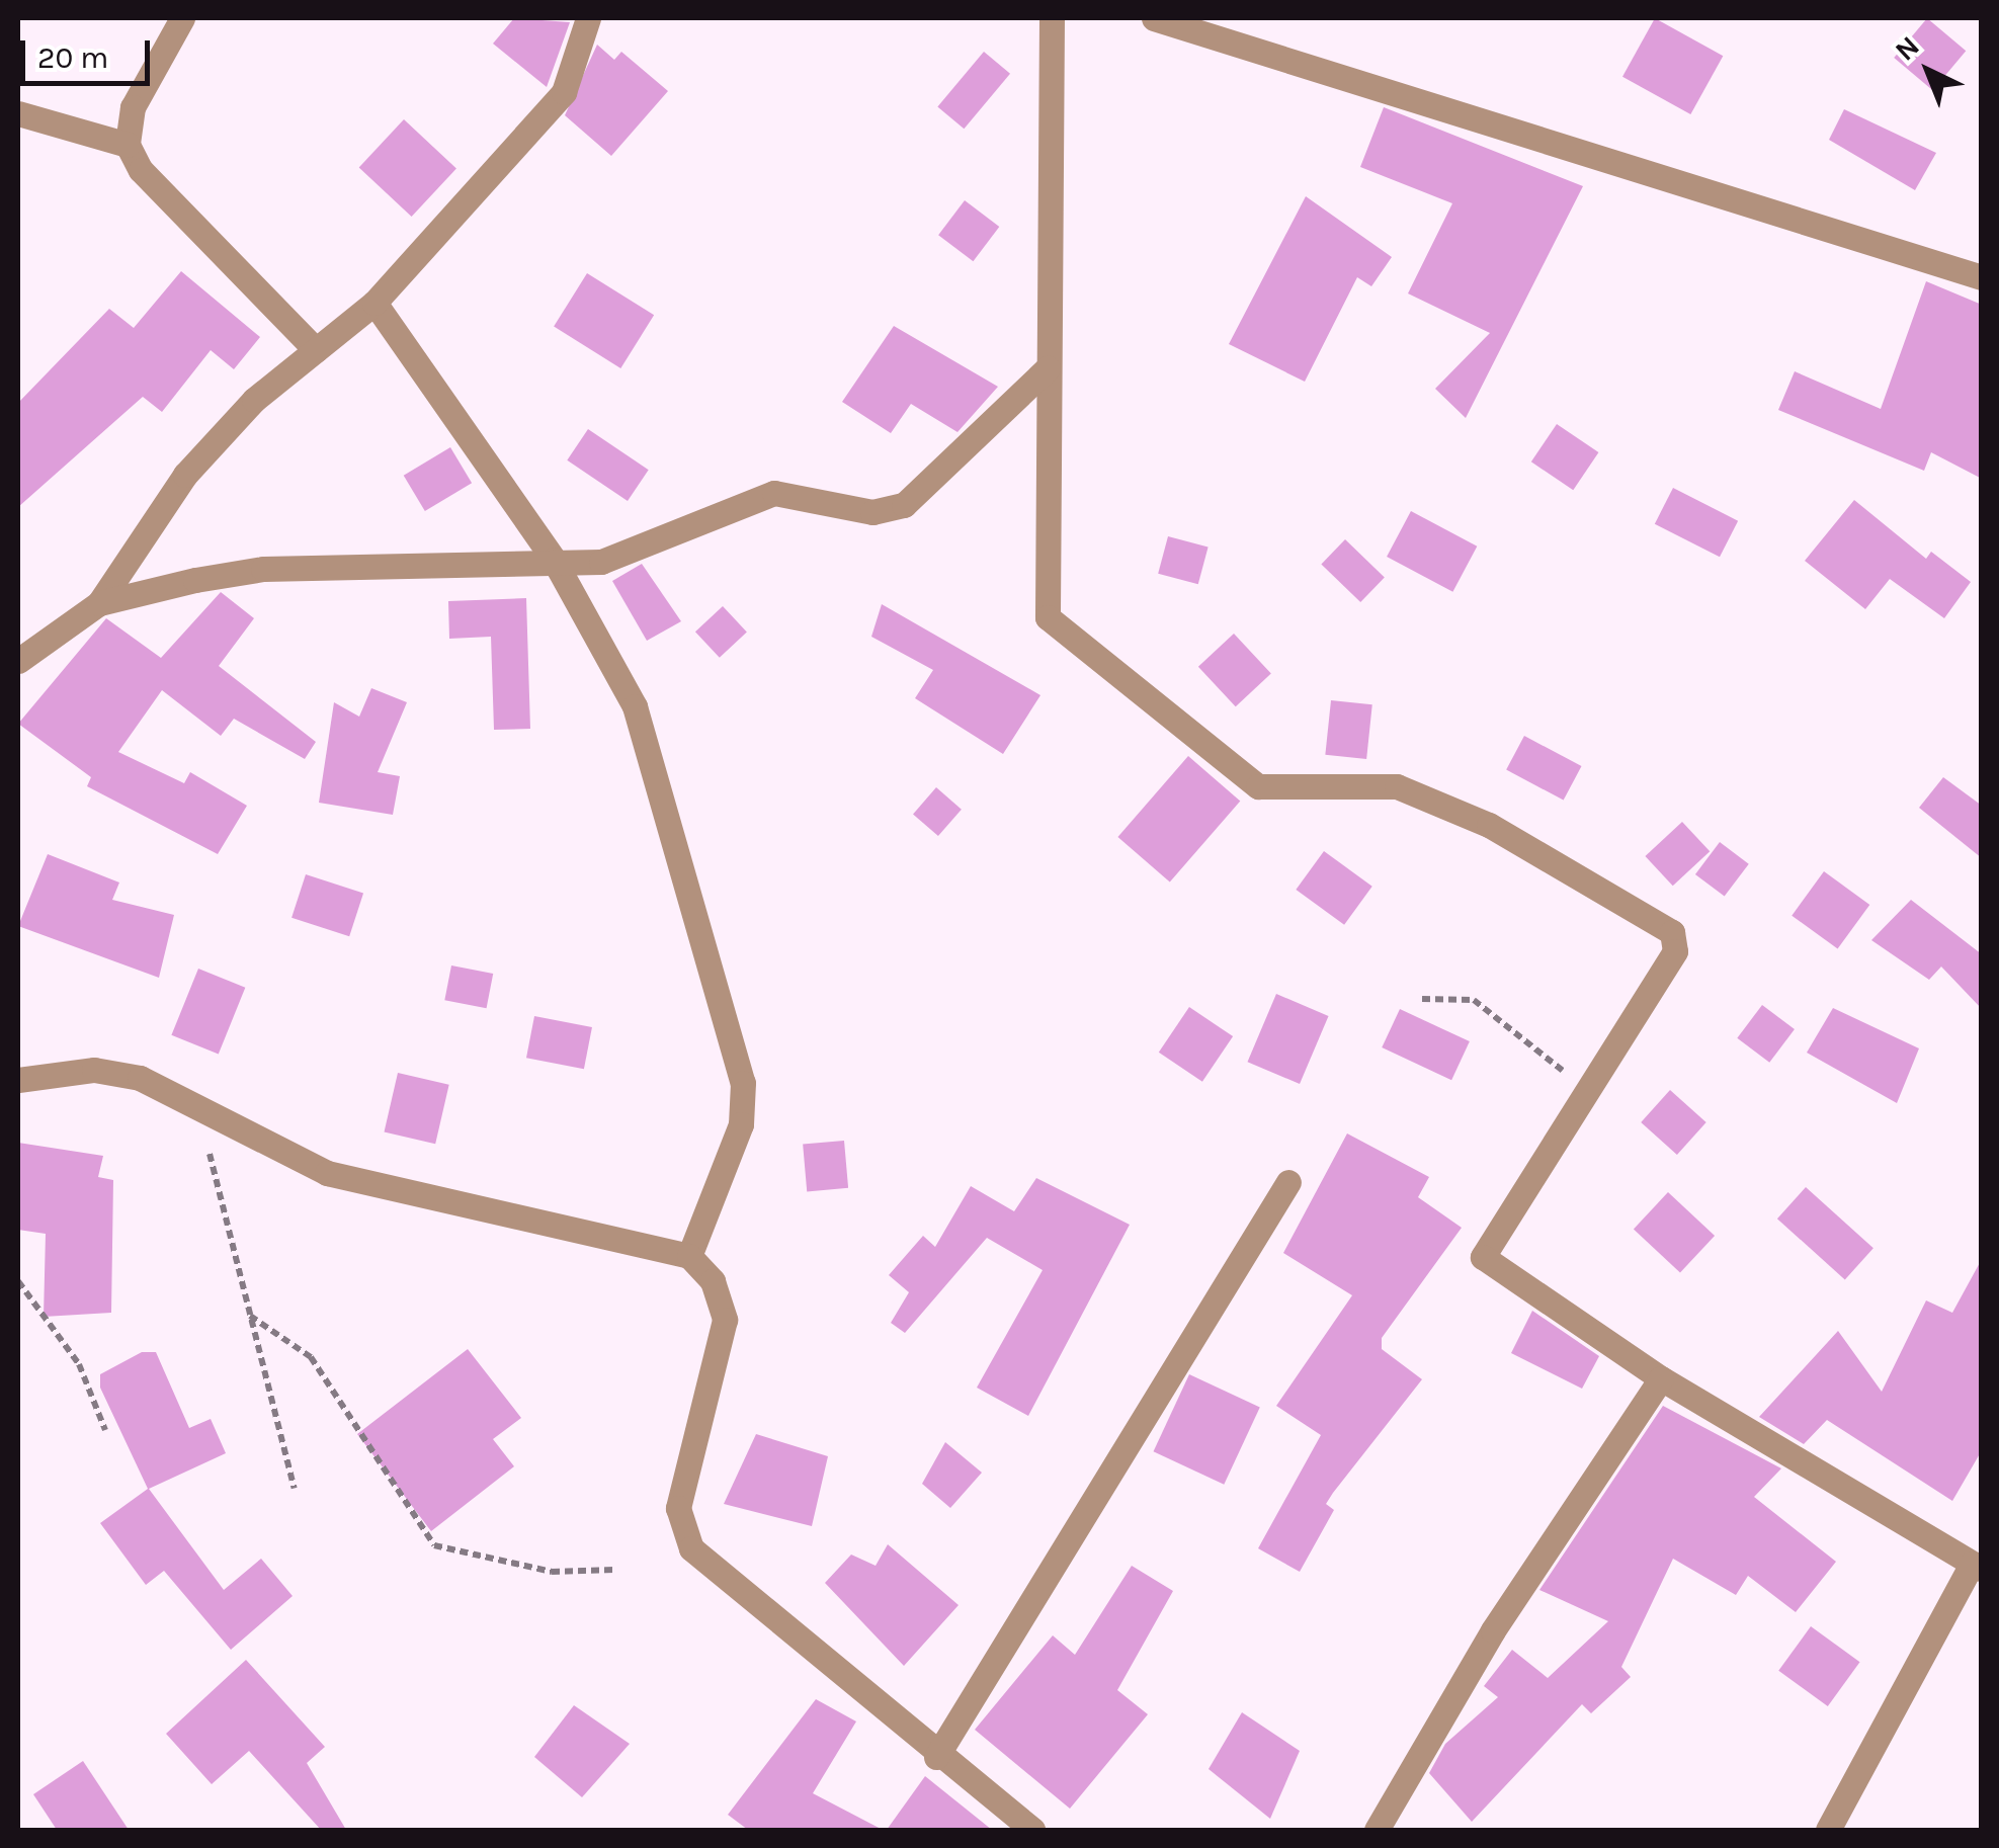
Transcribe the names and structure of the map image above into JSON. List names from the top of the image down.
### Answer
{
  "scale_bar": "20 m",
  "north": "top left"
}
